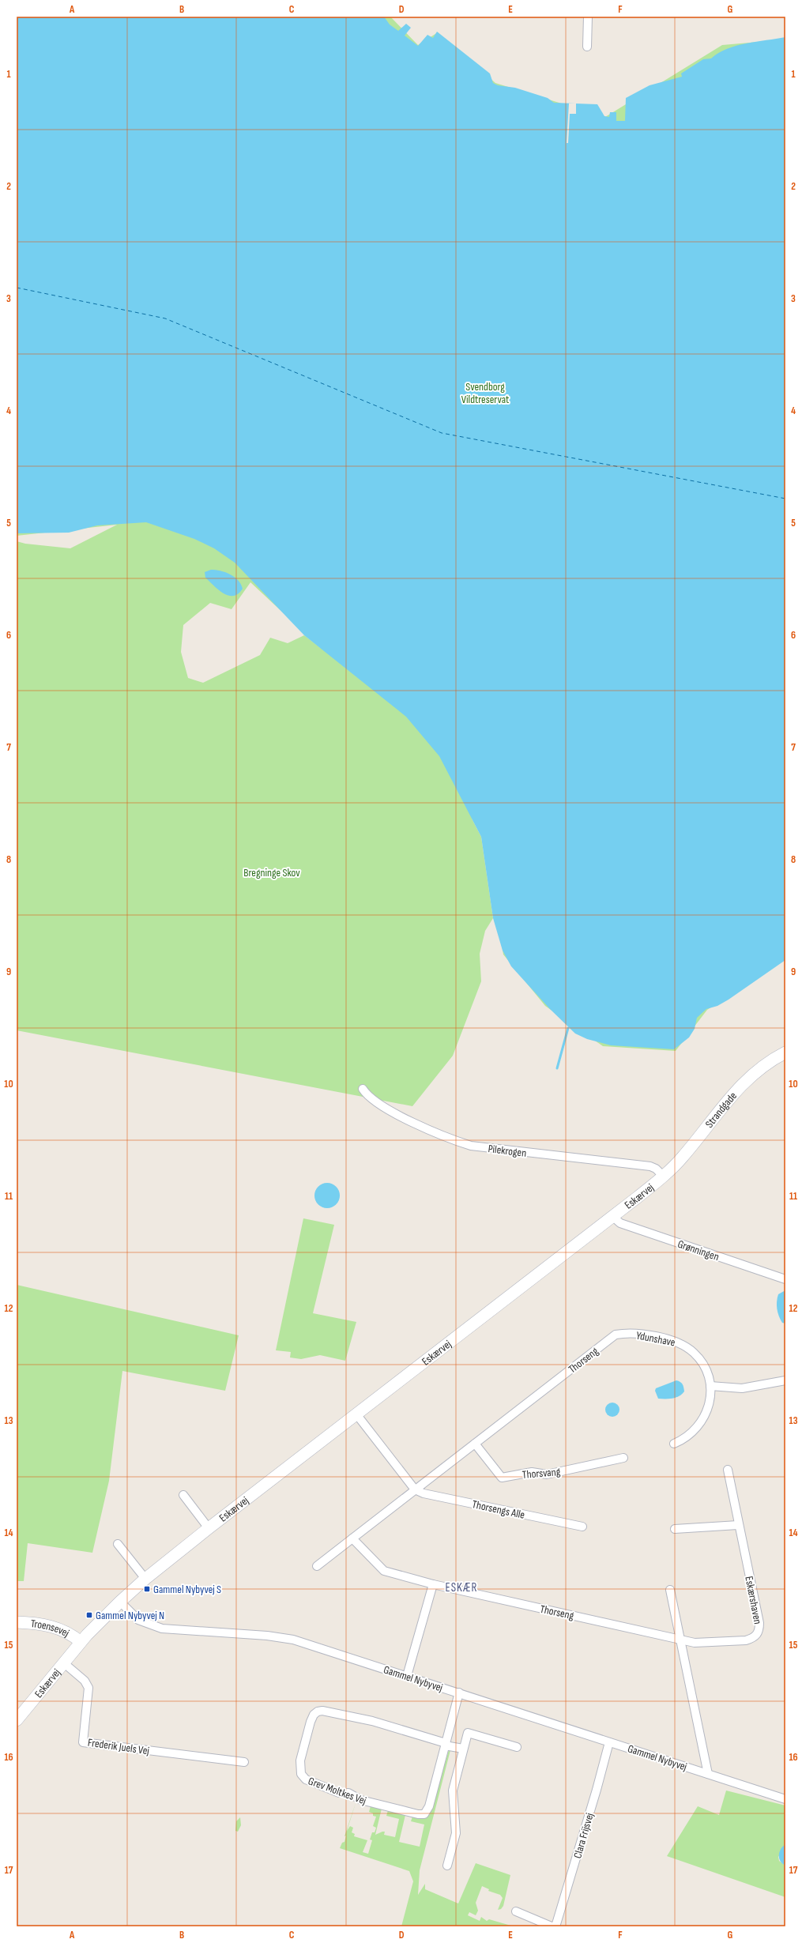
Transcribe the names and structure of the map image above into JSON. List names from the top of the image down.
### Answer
{
  "streets": {
    "street": [
      "Strandgade",
      "Pilekrogen",
      "Eskærvej",
      "Grønningen",
      "Ydunshave",
      "Thorseng",
      "Thorsvang",
      "Thorsengs Alle",
      "Eskærshaven",
      "Troensevej",
      "Gammel Nybyvej",
      "Frederik Juels Vej",
      "Grev Moltkes Vej",
      "Clara Frijsvej"
    ]
  },
  "crossings": [
    ["Strandgade", "Pilekrogen"],
    ["Strandgade", "Eskærvej"],
    ["Pilekrogen", "Eskærvej"],
    ["Eskærvej", "Grønningen"],
    ["Eskærvej", "Troensevej"],
    ["Eskærvej", "Gammel Nybyvej"],
    ["Eskærvej", "Frederik Juels Vej"],
    ["Ydunshave", "Thorseng"],
    ["Thorseng", "Thorsvang"],
    ["Thorseng", "Thorsengs Alle"],
    ["Thorseng", "Eskærshaven"],
    ["Thorseng", "Gammel Nybyvej"],
    ["Eskærshaven", "Gammel Nybyvej"],
    ["Gammel Nybyvej", "Grev Moltkes Vej"],
    ["Gammel Nybyvej", "Clara Frijsvej"]
  ],
  "districts": ["ESKÆR"],
  "parks": ["Svendborg Vildtreservat", "Bregninge Skov"],
  "places": {
    "transit": ["Gammel Nybyvej S", "Gammel Nybyvej N"]
  },
  "grid": {
    "columns": [
      "A",
      "B",
      "C",
      "D",
      "E",
      "F",
      "G"
    ],
    "rows": [
      "1",
      "2",
      "3",
      "4",
      "5",
      "6",
      "7",
      "8",
      "9",
      "10",
      "11",
      "12",
      "13",
      "14",
      "15",
      "16",
      "17"
    ]
  }
}
